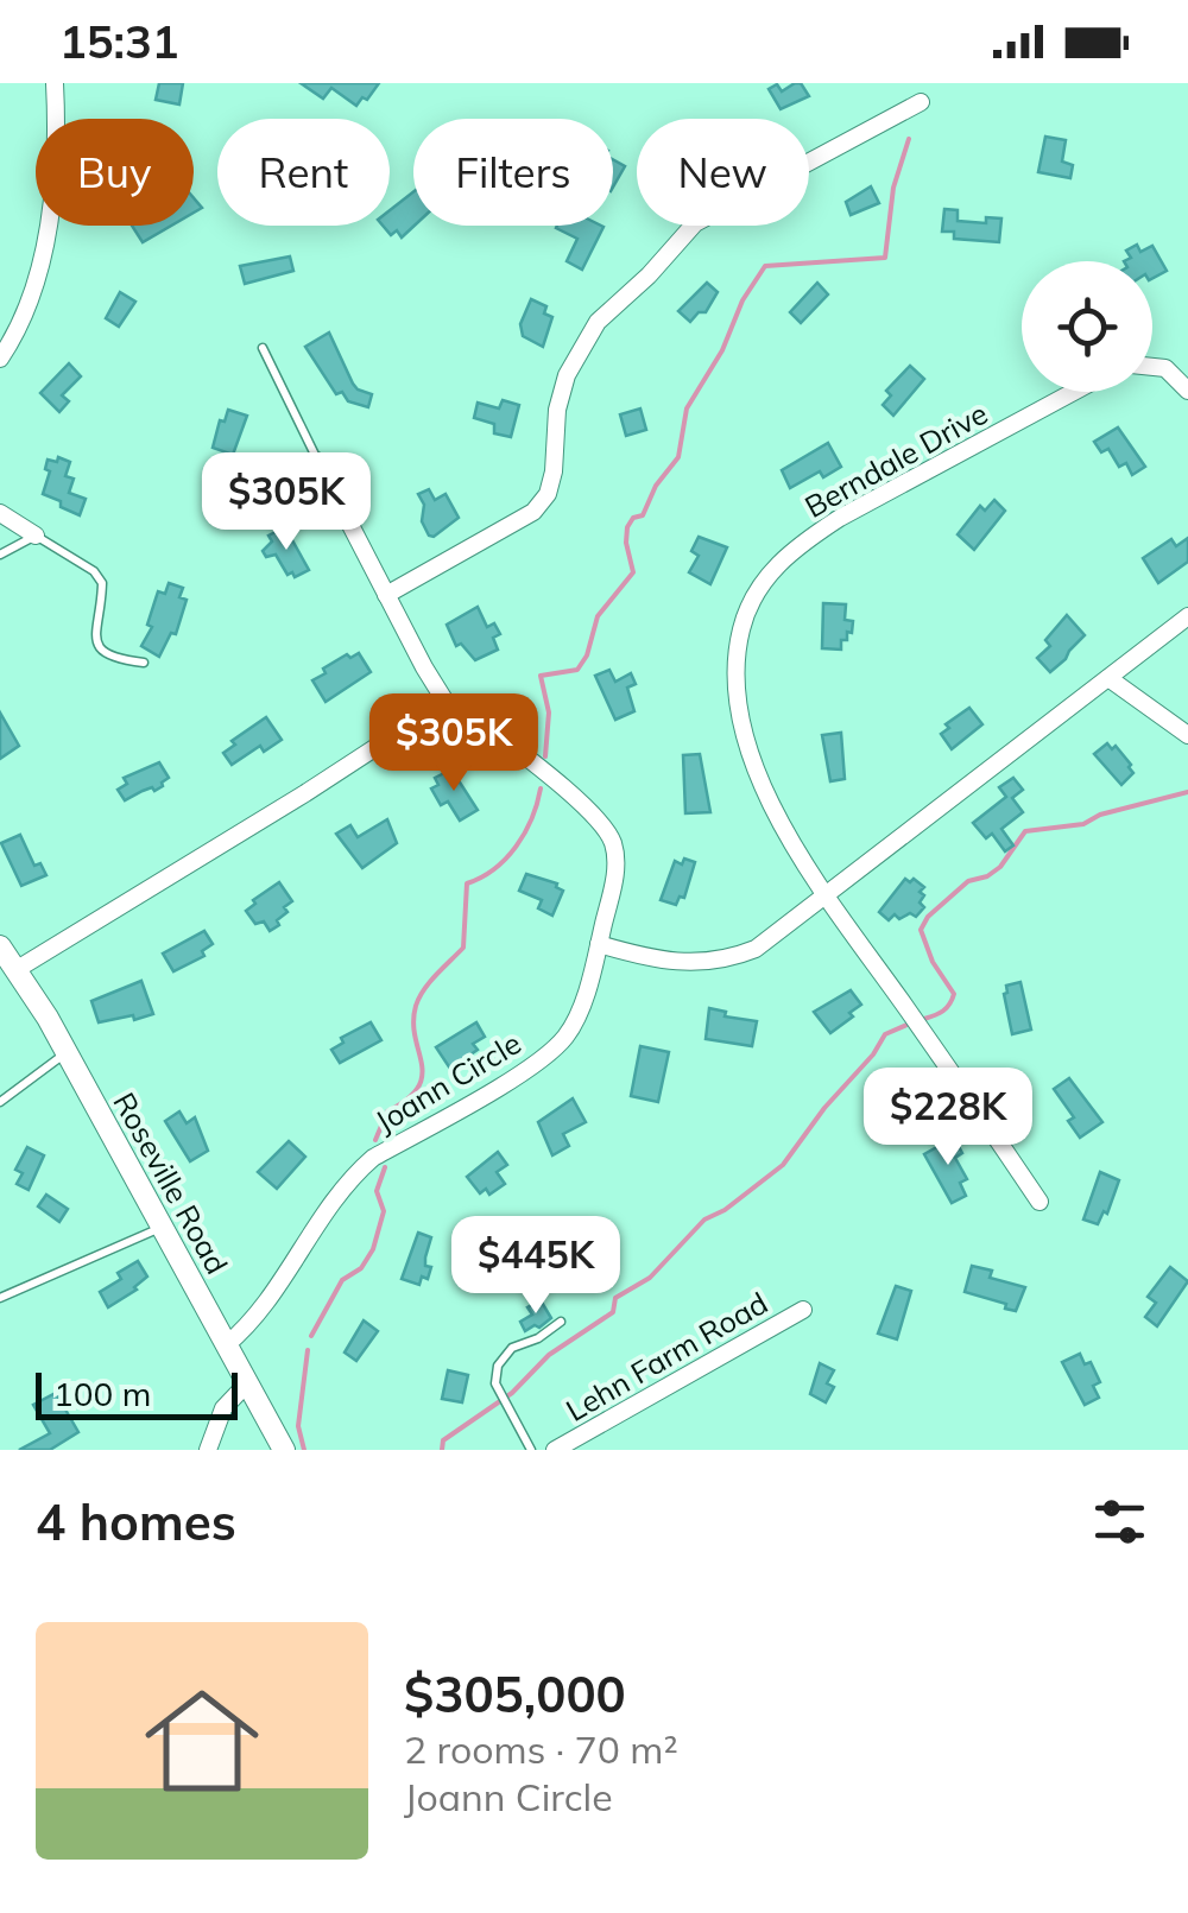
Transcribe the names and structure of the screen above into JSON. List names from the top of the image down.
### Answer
{
  "streets": {
    "street": [
      "Berndale Drive",
      "Joann Circle",
      "Roseville Road",
      "Lehn Farm Road"
    ]
  },
  "crossings": [
    ["Joann Circle", "Roseville Road"]
  ],
  "scale_bar": "100 m",
  "page": {
    "status": "15:31",
    "chip": [
      "Buy",
      "Rent",
      "Filters",
      "New"
    ],
    "price": [
      "$305K",
      "$305K",
      "$228K",
      "$445K"
    ],
    "scale": "100 m",
    "heading": "4 homes",
    "list": [
      {
        "name": "$305,000",
        "note": "2 rooms · 70 m² · Joann Circle"
      }
    ]
  }
}
